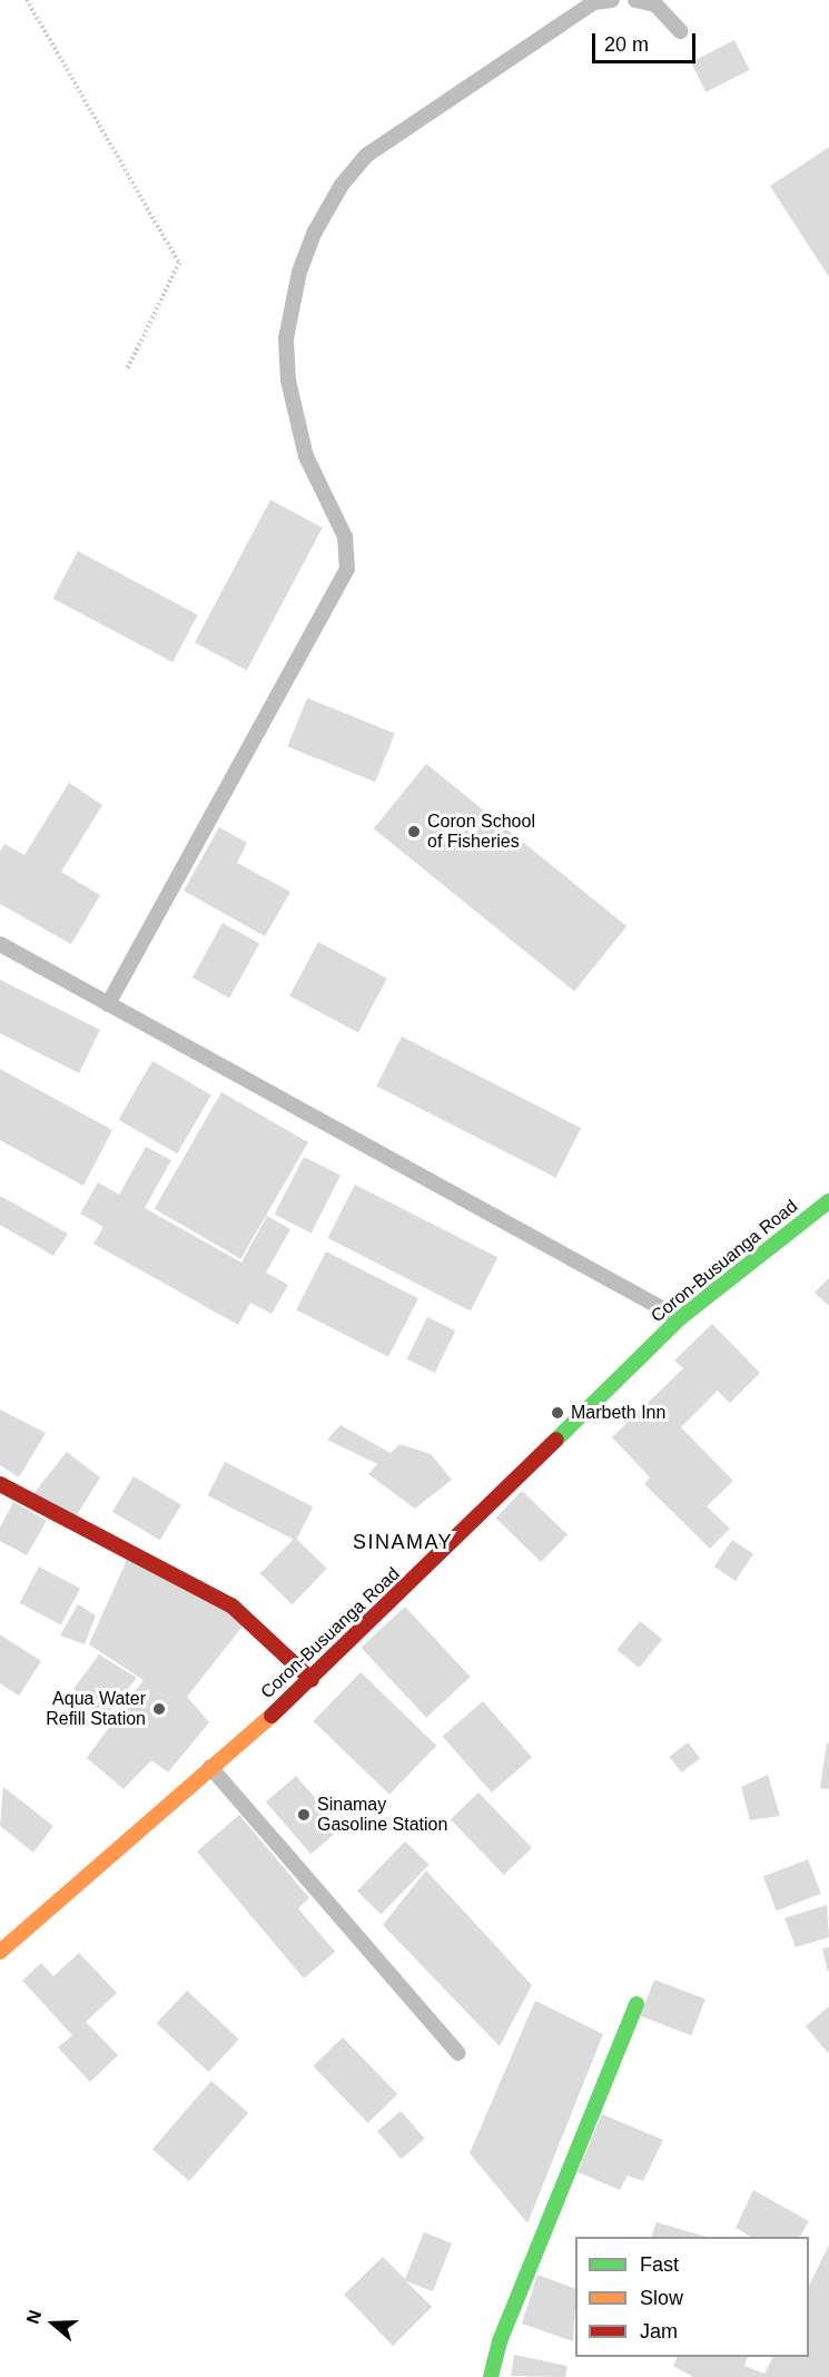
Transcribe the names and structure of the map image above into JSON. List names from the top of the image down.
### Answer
{
  "streets": {
    "main road": ["Coron-Busuanga Road"]
  },
  "districts": ["SINAMAY"],
  "places": [
    "Coron School of Fisheries",
    "Marbeth Inn",
    "Aqua Water Refill Station",
    "Sinamay Gasoline Station"
  ],
  "legend": ["Fast", "Slow", "Jam"],
  "scale_bar": "20 m",
  "north": "left"
}
